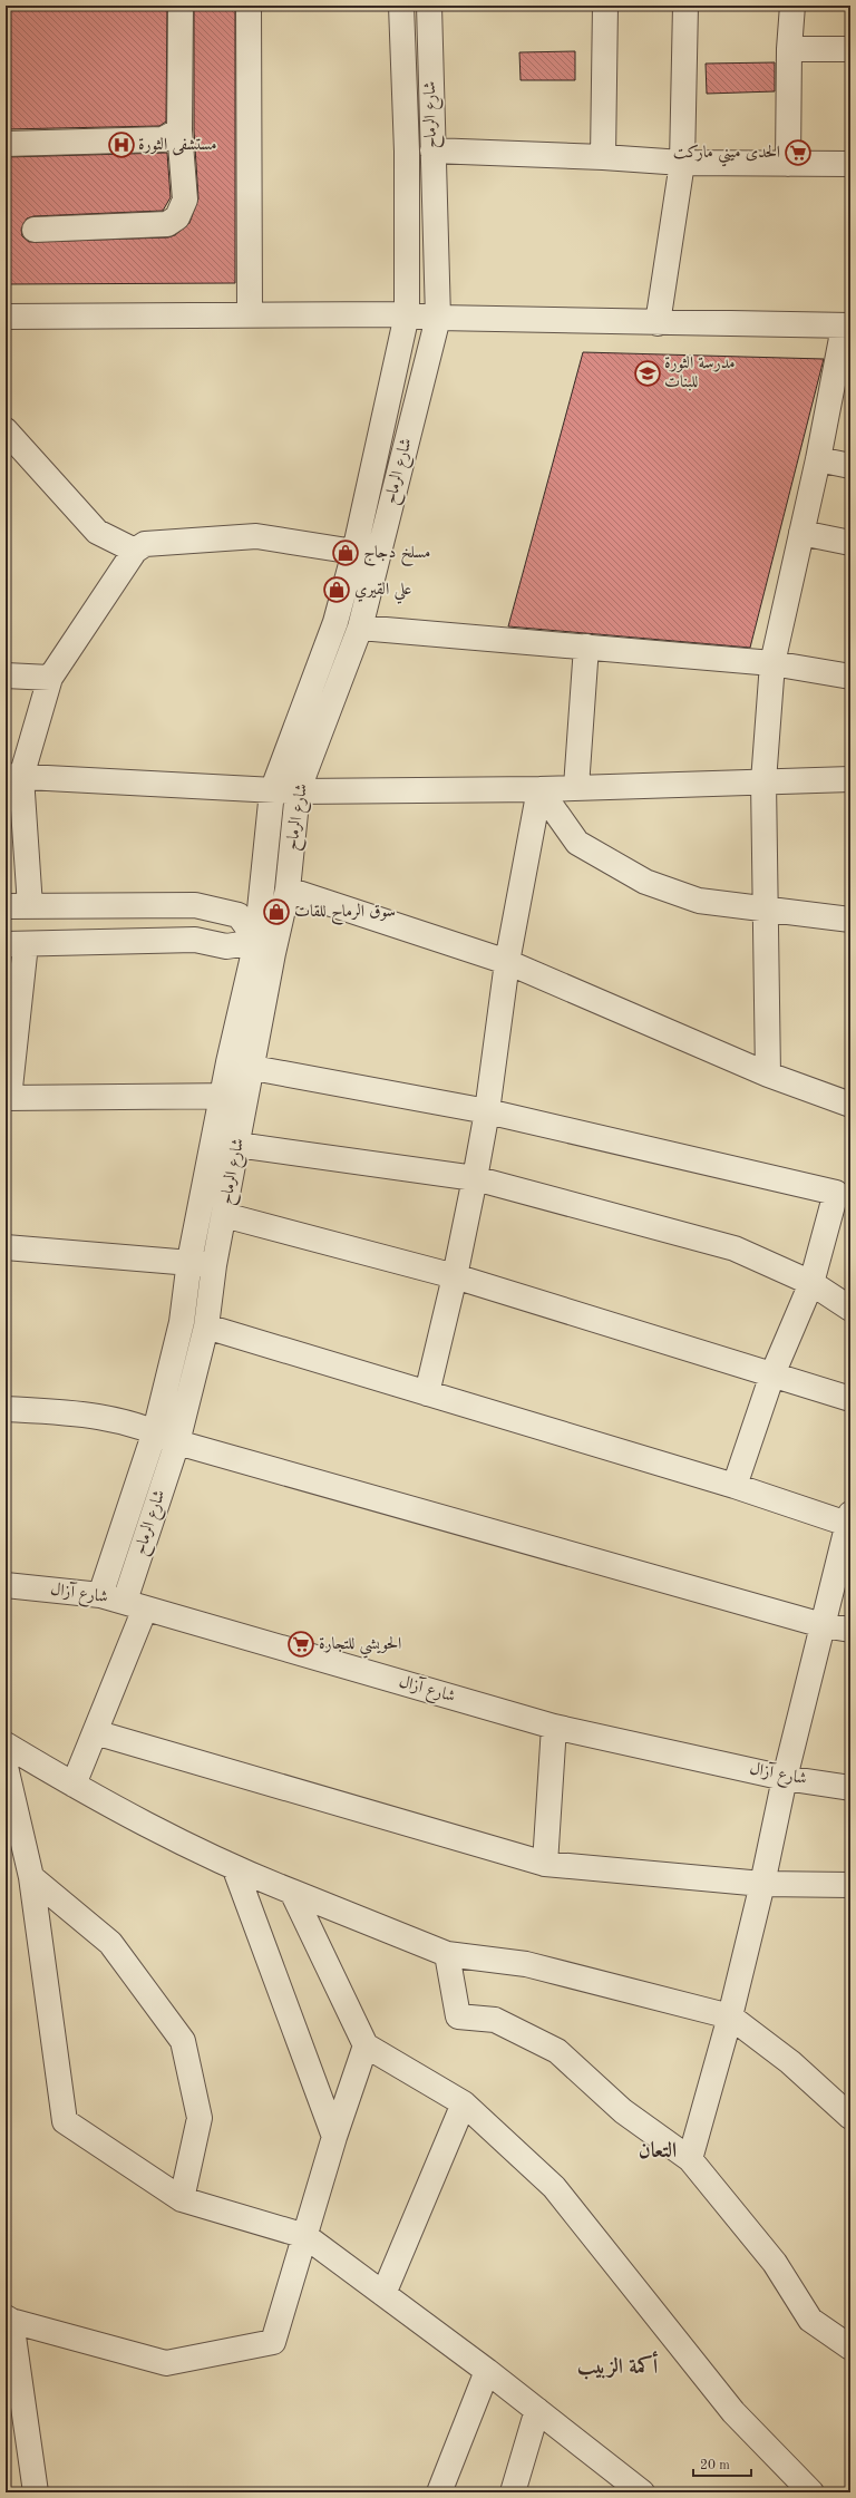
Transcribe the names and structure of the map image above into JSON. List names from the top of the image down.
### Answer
{
  "streets": {
    "street": ["شارع الرماح", "شارع آزال"]
  },
  "crossings": [
    ["شارع الرماح", "شارع آزال"]
  ],
  "districts": ["التعان", "أكمة الزبيب"],
  "places": {
    "hospital": ["مستشفى الثورة"],
    "supermarket": ["الحدى ميني ماركت", "الحويشي للتجارة"],
    "school or university": ["مدرسة الثورة للبنات"],
    "shop": ["مسلخ دجاج", "علي القيري", "سوق الرماح للقات"]
  },
  "scale_bar": "20 m"
}
